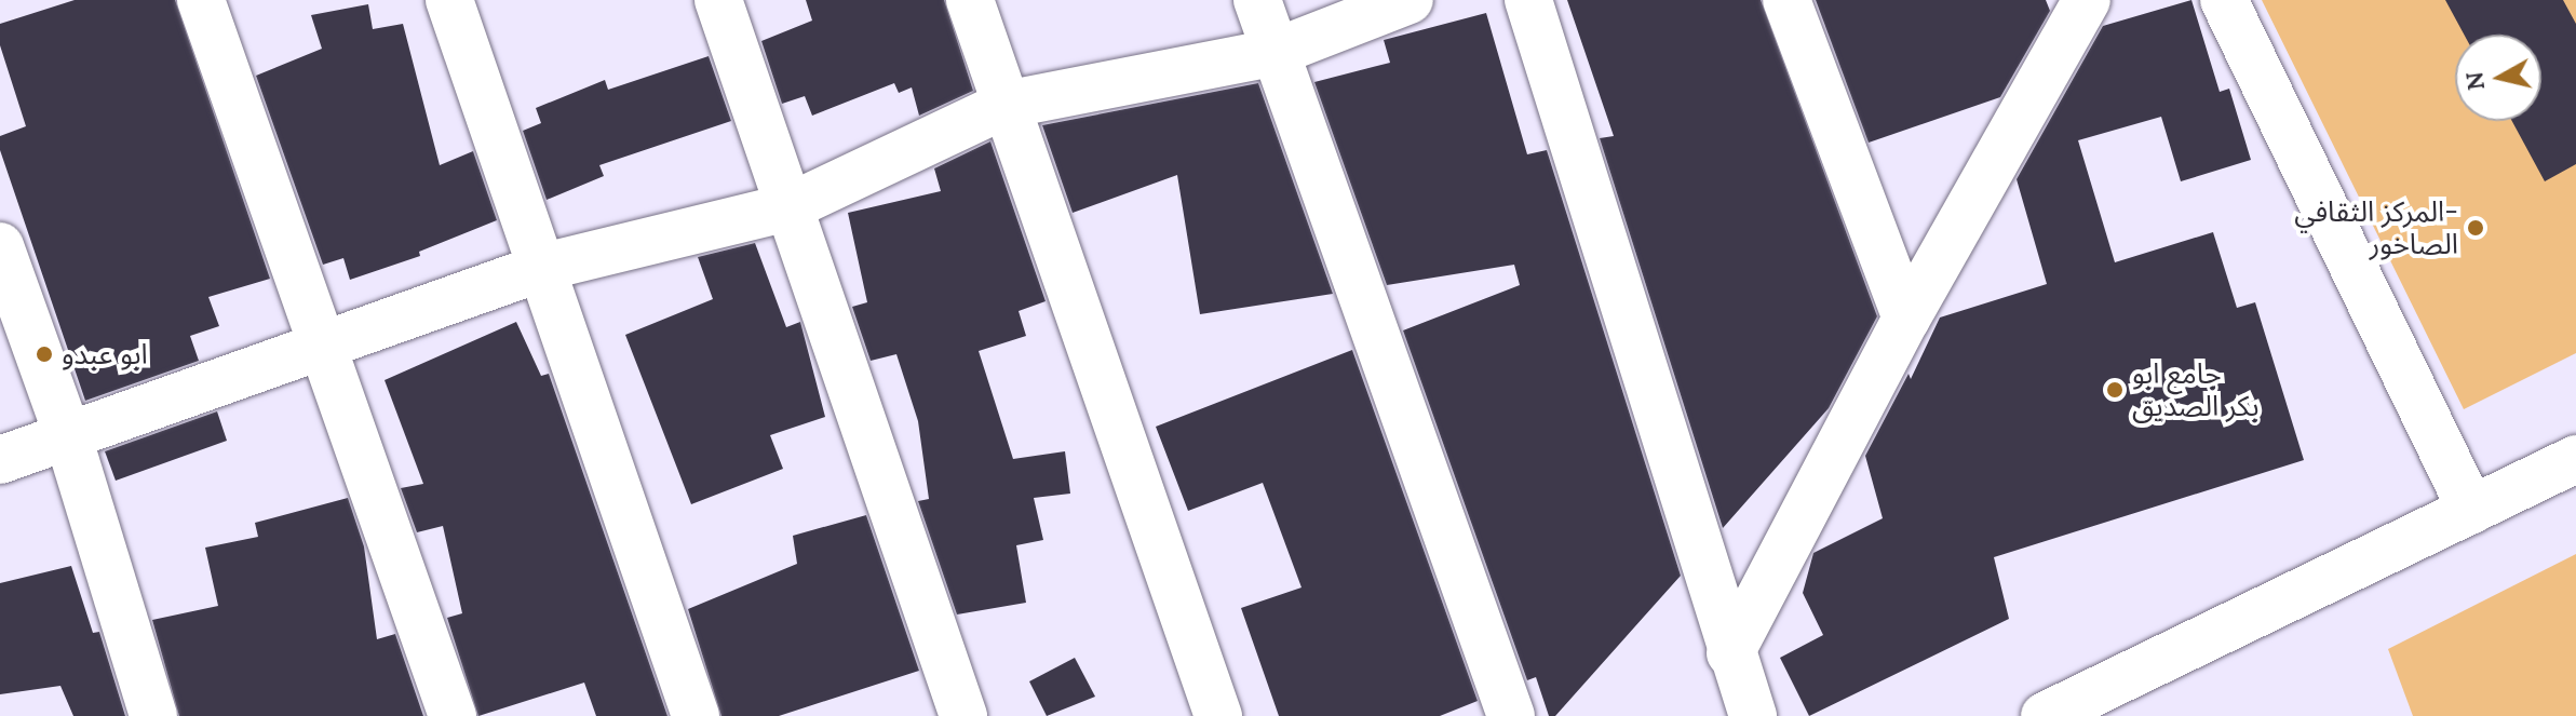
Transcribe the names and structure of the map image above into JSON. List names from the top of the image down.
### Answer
{
  "places": ["المركز الثقافي- الصاخور", "ابو عبدو", "جامع ابو بكر الصديق"],
  "north": "left"
}
